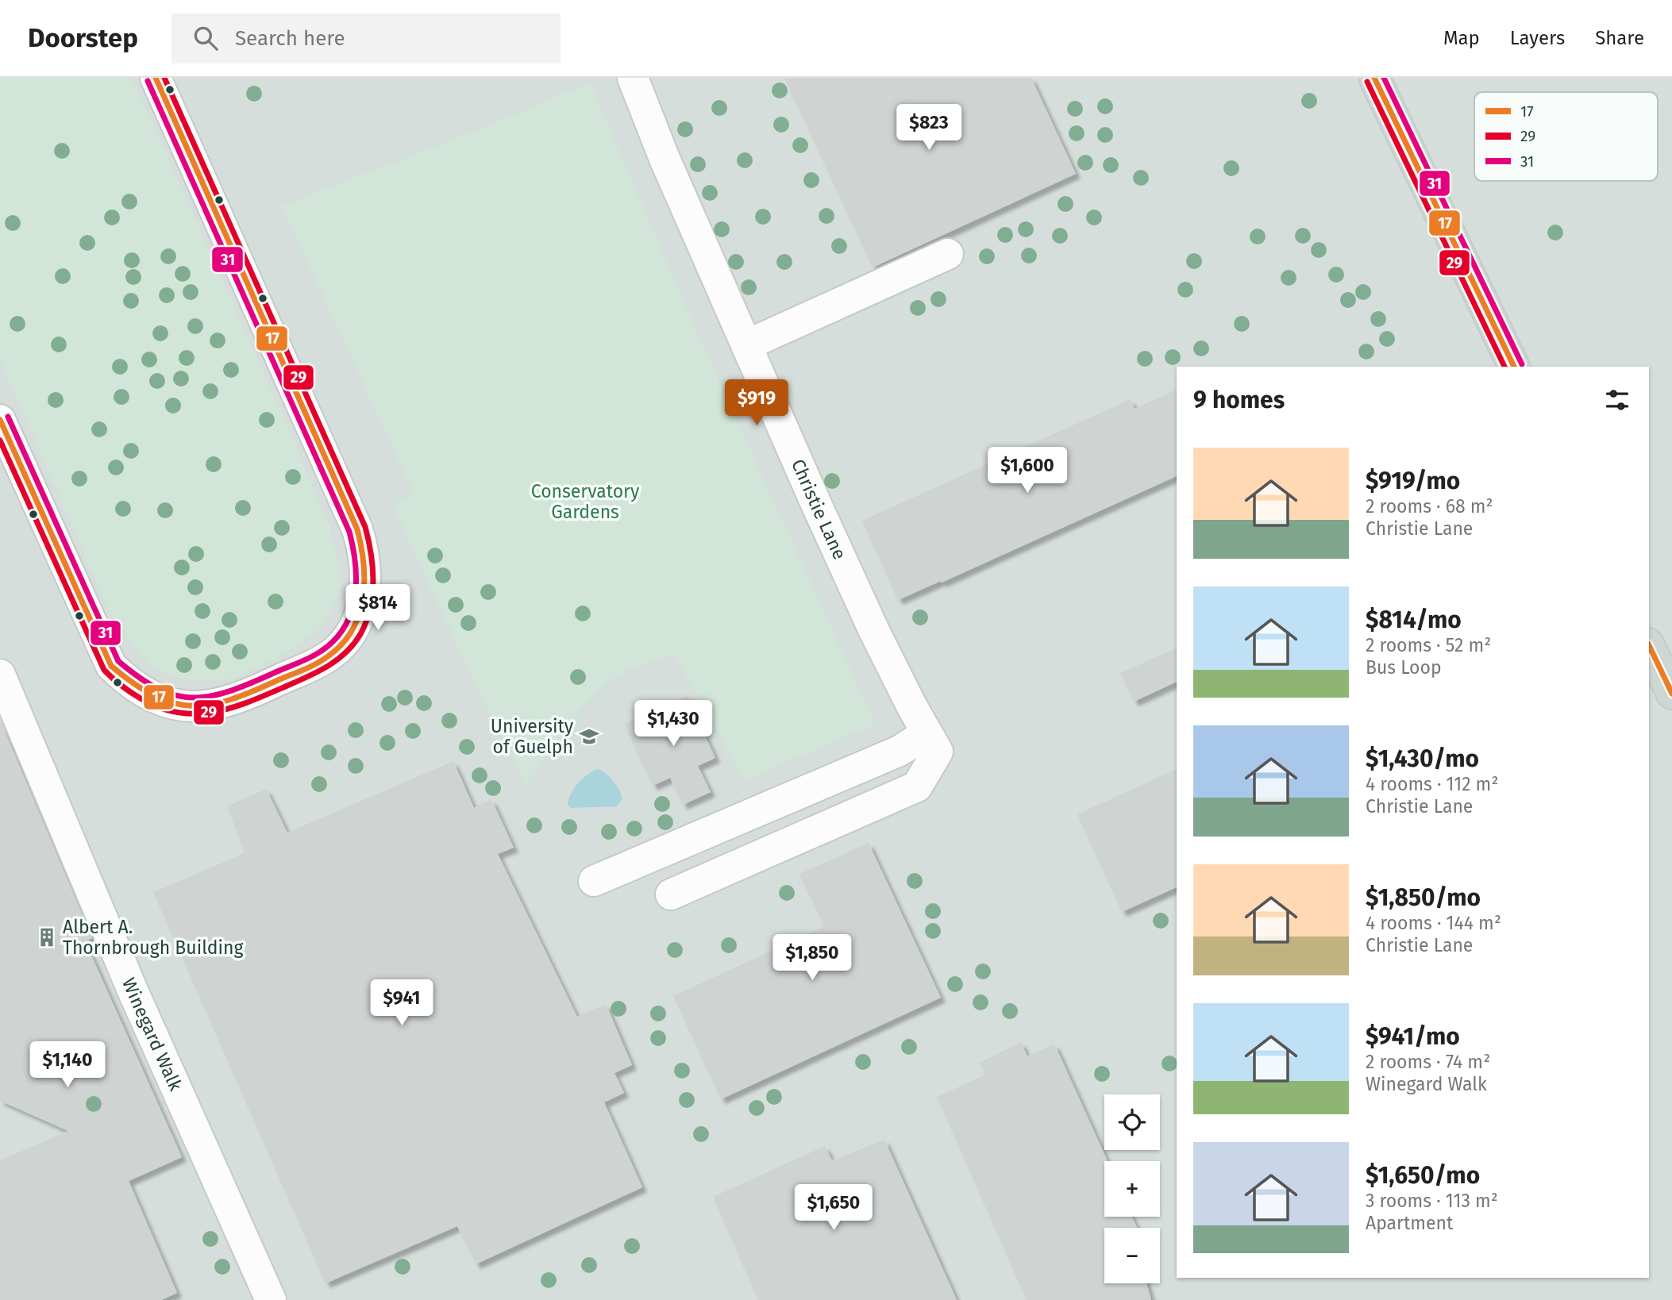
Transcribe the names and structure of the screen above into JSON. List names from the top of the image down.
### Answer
{
  "streets": {
    "street": ["Christie Lane", "Winegard Walk"]
  },
  "parks": ["Conservatory Gardens"],
  "places": {
    "school or university": ["University of Guelph"],
    "building": ["Albert A. Thornbrough Building"]
  },
  "lines": ["transit line 17", "transit line 29", "transit line 31"],
  "legend": ["17", "29", "31"],
  "page": {
    "header": "Doorstep",
    "search": "Search here",
    "nav": ["Map", "Layers", "Share"],
    "price": [
      "$823",
      "$919",
      "$1,600",
      "$814",
      "$1,430",
      "$1,850",
      "$941",
      "$1,140",
      "$1,650"
    ],
    "heading": "9 homes",
    "list": [
      {
        "name": "$919/mo",
        "note": "2 rooms · 68 m² · Christie Lane"
      },
      {
        "name": "$814/mo",
        "note": "2 rooms · 52 m² · Bus Loop"
      },
      {
        "name": "$1,430/mo",
        "note": "4 rooms · 112 m² · Christie Lane"
      },
      {
        "name": "$1,850/mo",
        "note": "4 rooms · 144 m² · Christie Lane"
      },
      {
        "name": "$941/mo",
        "note": "2 rooms · 74 m² · Winegard Walk"
      },
      {
        "name": "$1,650/mo",
        "note": "3 rooms · 113 m² · Apartment"
      }
    ],
    "map_buttons": ["+", "−"]
  }
}
